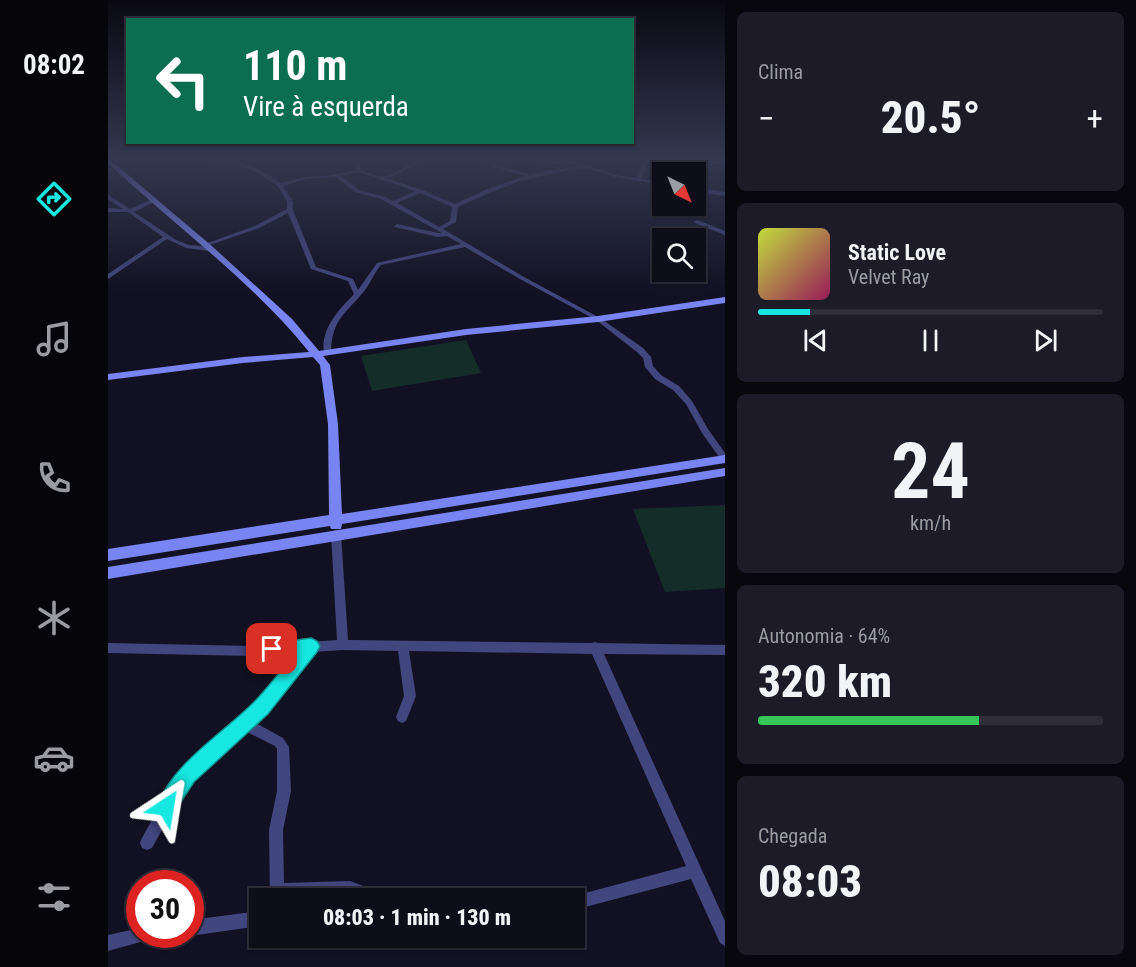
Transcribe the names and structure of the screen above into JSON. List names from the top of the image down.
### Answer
{
  "north": "bottom right",
  "page": {
    "tabs": "08:02",
    "tile": [
      "Clima",
      ["24", "km/h"],
      ["Autonomia · 64%", "320 km"],
      ["Chegada", "08:03"]
    ],
    "turn": ["110 m", "Vire à esquerda"],
    "heat": ["−", "20.5°", "+"],
    "song": ["Static Love", "Velvet Ray"],
    "limit": "30",
    "trip": "08:03 · 1 min · 130 m"
  }
}
